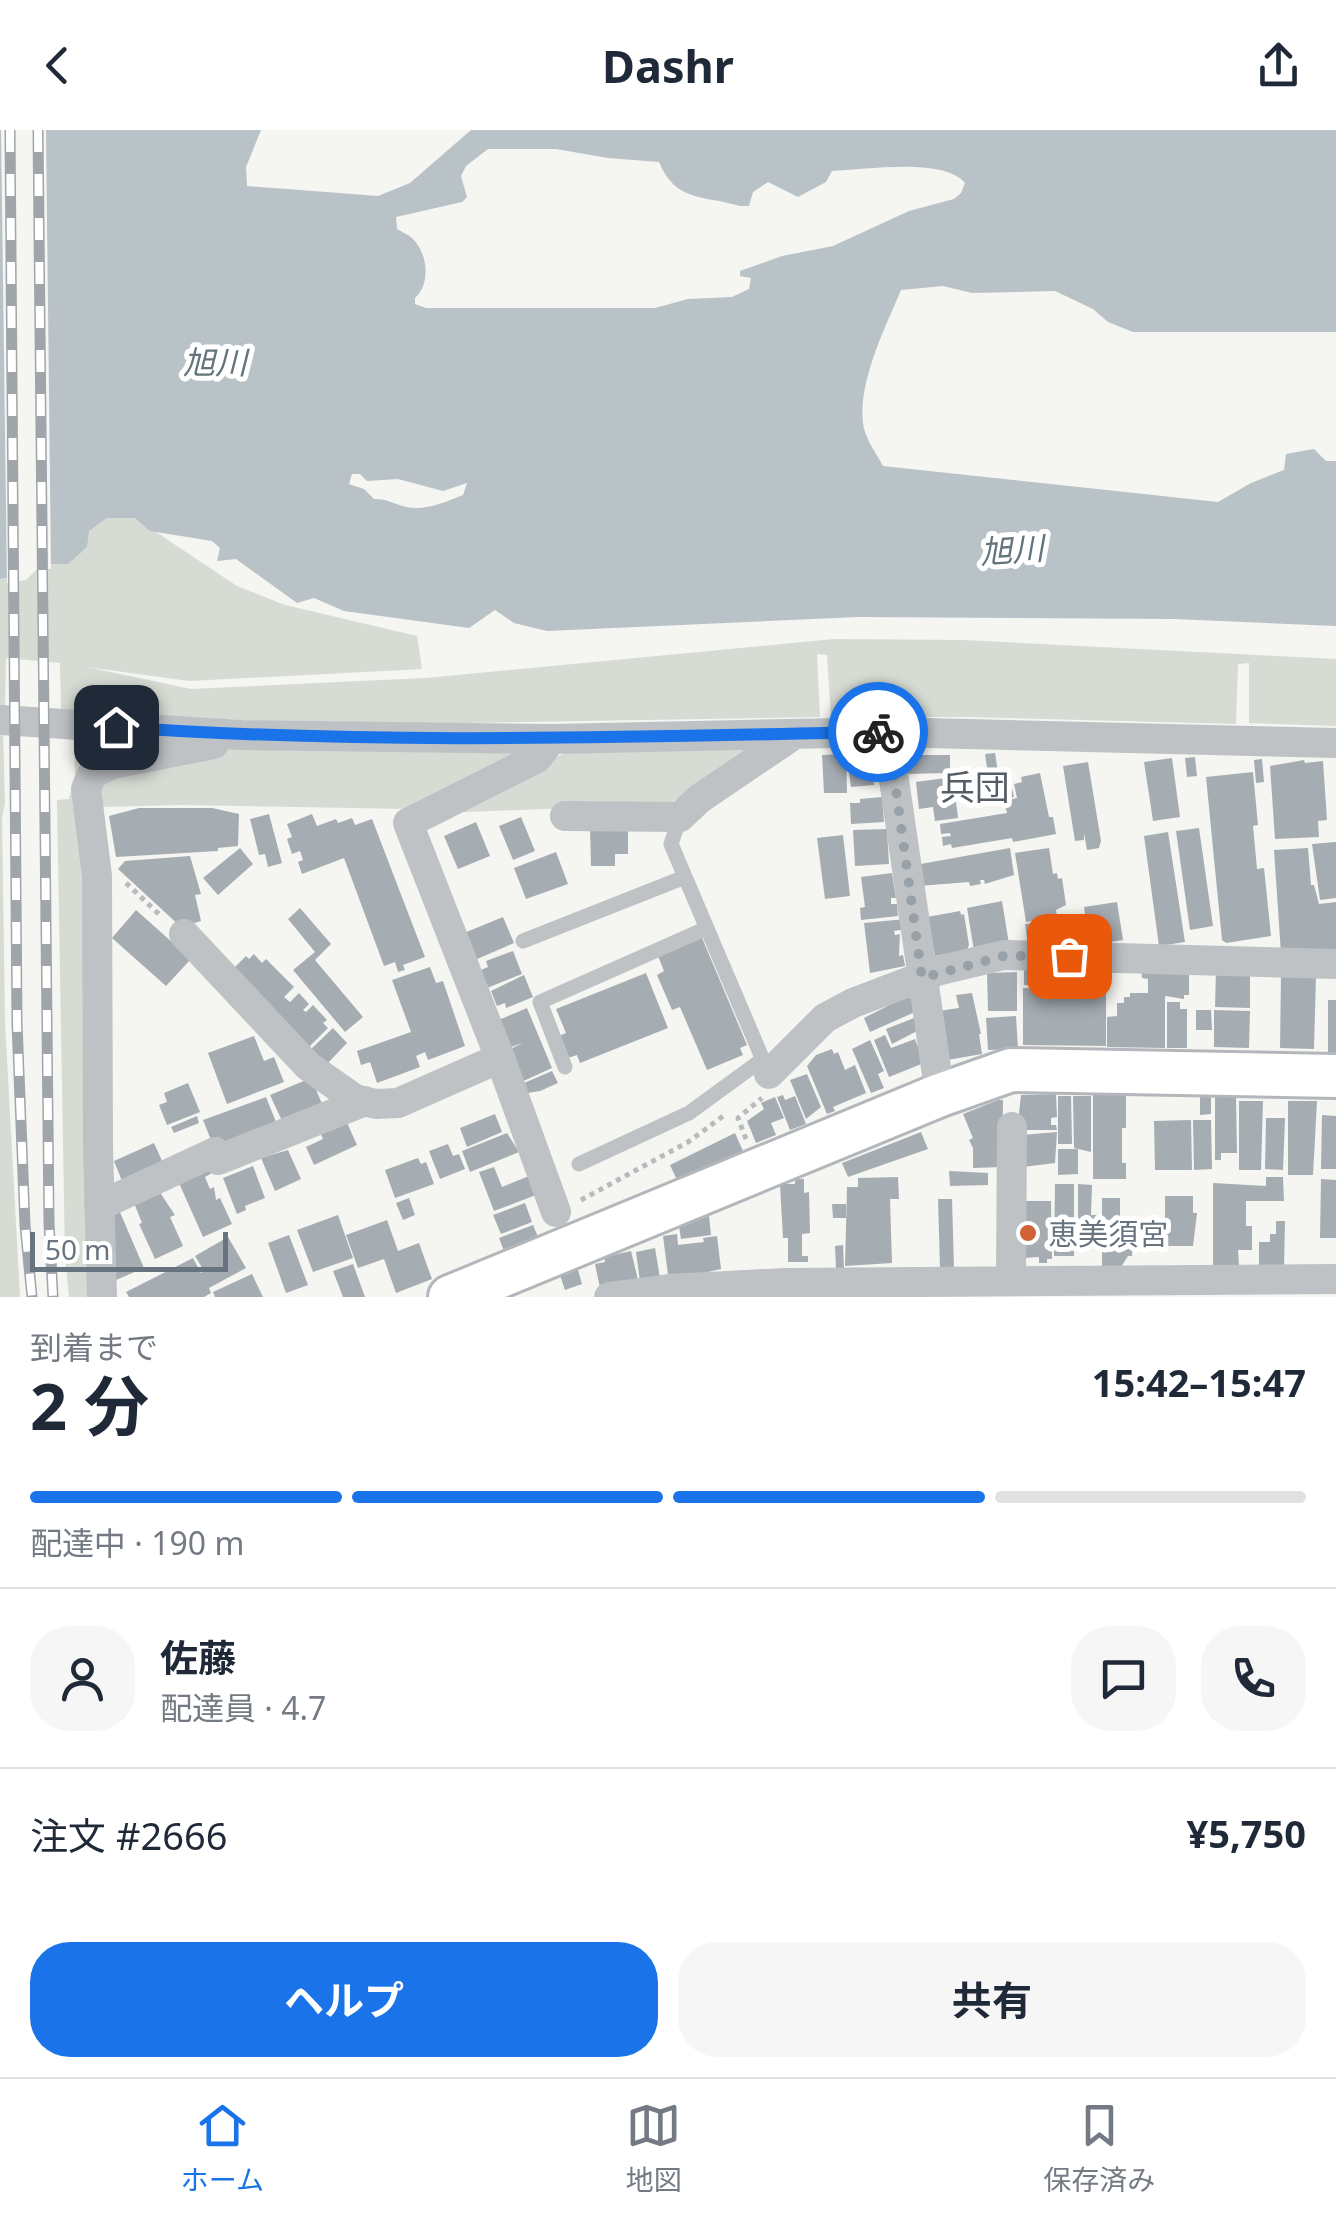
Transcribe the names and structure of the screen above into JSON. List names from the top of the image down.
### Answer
{
  "districts": ["兵団"],
  "water": ["旭川"],
  "places": ["恵美須宮"],
  "scale_bar": "50 m",
  "page": {
    "header": "Dashr",
    "scale": "50 m",
    "heading": ["2 分", "到着まで", "15:42–15:47"],
    "panel": [
      "佐藤",
      "配達員 · 4.7",
      "注文 #2666",
      "¥5,750"
    ],
    "bar": "配達中 · 190 m",
    "buttons": ["ヘルプ", "共有"],
    "tabs": ["ホーム", "地図", "保存済み"]
  }
}
